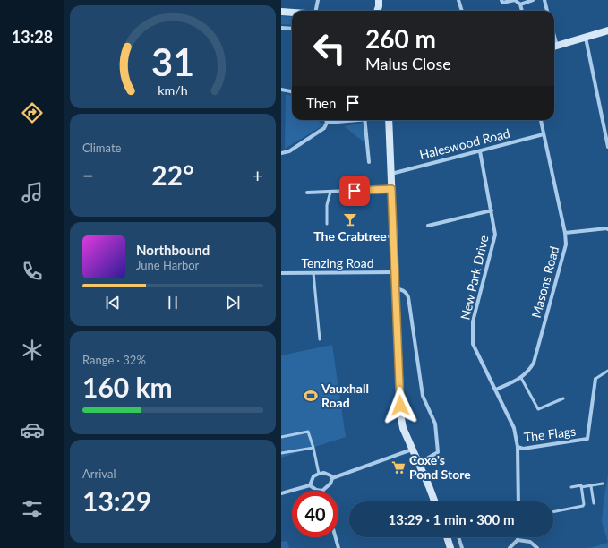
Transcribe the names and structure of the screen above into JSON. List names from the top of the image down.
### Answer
{
  "streets": {
    "street": [
      "Haleswood Road",
      "Tenzing Road",
      "New Park Drive",
      "Masons Road",
      "The Flags"
    ]
  },
  "crossings": [
    ["Haleswood Road", "New Park Drive"],
    ["Haleswood Road", "Masons Road"],
    ["New Park Drive", "Masons Road"],
    ["New Park Drive", "The Flags"]
  ],
  "places": {
    "bar": ["The Crabtree"],
    "sports": ["Vauxhall Road"],
    "supermarket": ["Coxe's Pond Store"]
  },
  "page": {
    "tabs": "13:28",
    "turn": ["260 m", "Malus Close"],
    "then": "Then",
    "tile": [
      "Climate",
      ["Range · 32%", "160 km"],
      ["Arrival", "13:29"]
    ],
    "heat": ["−", "22°", "+"],
    "song": ["Northbound", "June Harbor"],
    "limit": "40",
    "trip": "13:29 · 1 min · 300 m",
    "gauge": ["31", "km/h"]
  }
}
